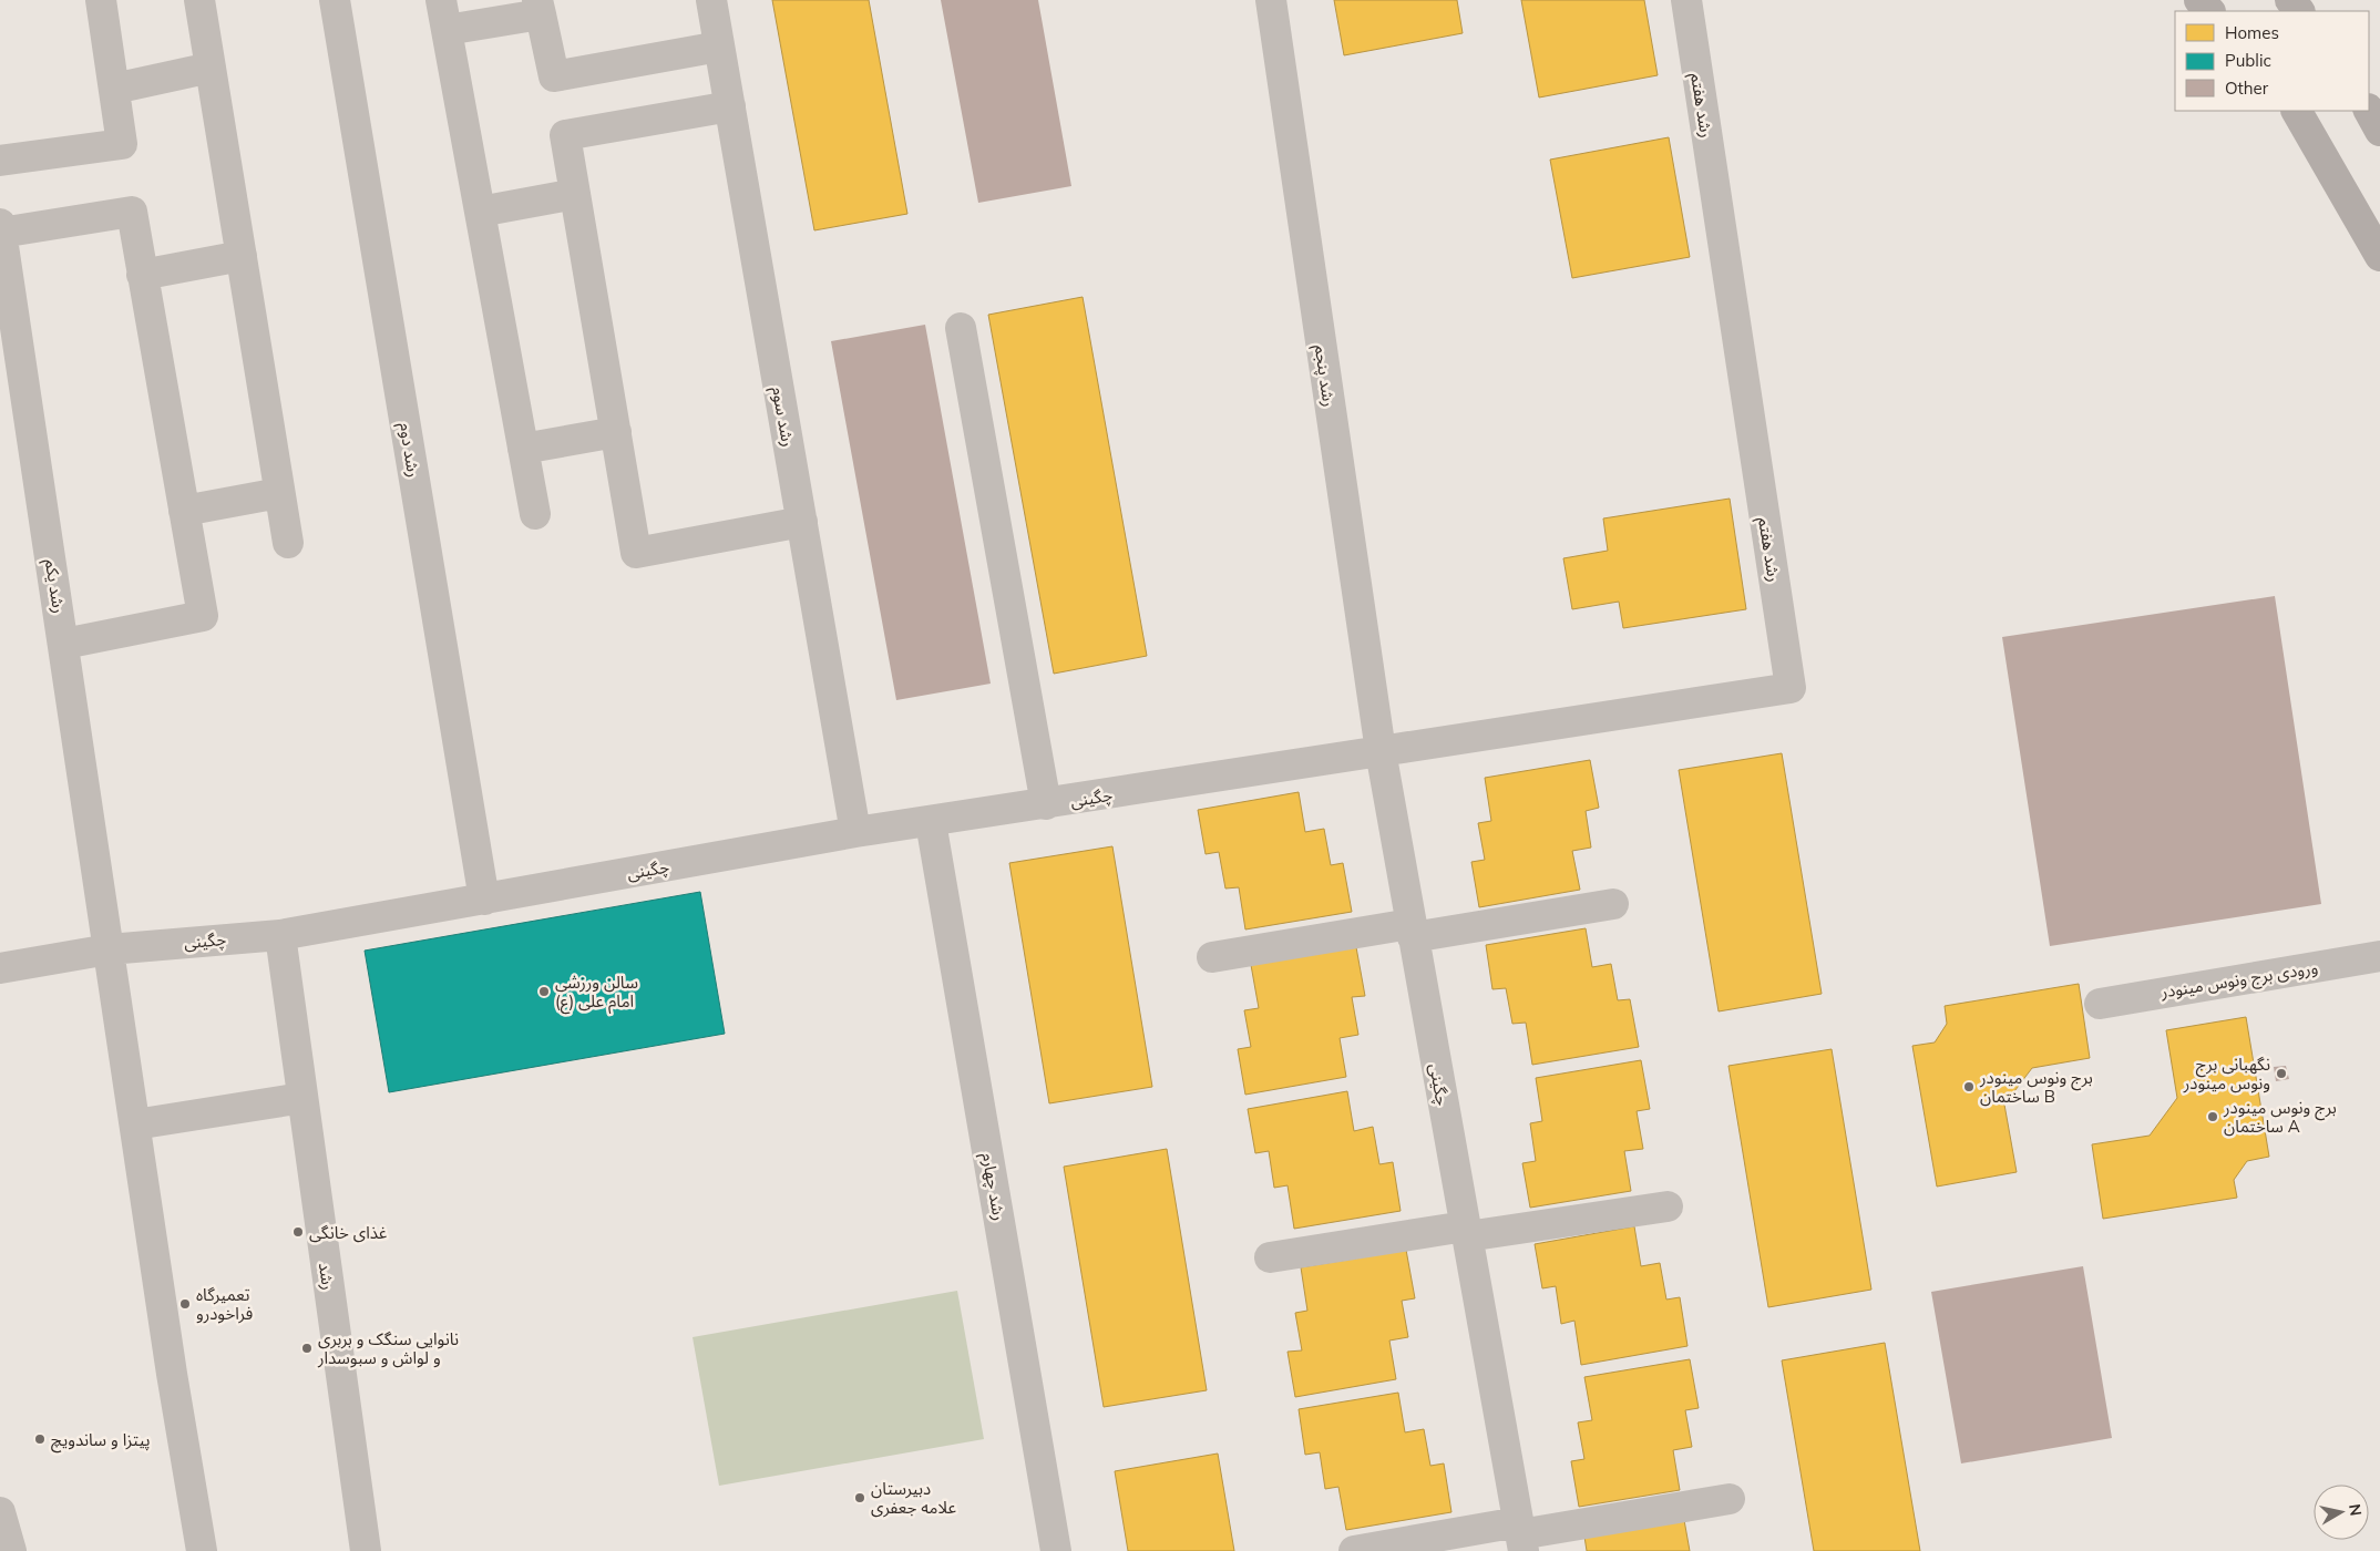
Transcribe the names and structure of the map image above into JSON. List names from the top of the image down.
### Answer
{
  "streets": {
    "street": [
      "رشد هفتم",
      "رشد پنجم",
      "رشد سوم",
      "رشد دوم",
      "رشد یکم",
      "چگینی",
      "ورودی برج ونوس مینودر",
      "رشد چهارم",
      "رشد"
    ]
  },
  "crossings": [
    ["رشد هفتم", "رشد پنجم"],
    ["رشد هفتم", "چگینی"],
    ["رشد پنجم", "چگینی"],
    ["رشد سوم", "چگینی"],
    ["رشد دوم", "چگینی"],
    ["رشد یکم", "چگینی"],
    ["چگینی", "رشد چهارم"],
    ["چگینی", "رشد"]
  ],
  "places": [
    "سالن ورزشی امام علی (ع)",
    "نگهبانی برج ونوس مینودر",
    "برج ونوس مینودر ساختمان B",
    "برج ونوس مینودر ساختمان A",
    "غذای خانگی",
    "تعمیرگاه فراخودرو",
    "نانوایی سنگک و بربری و لواش و سبوسدار",
    "پیتزا و ساندویچ",
    "دبیرستان علامه جعفری"
  ],
  "legend": ["Homes", "Public", "Other"],
  "north": "right"
}
